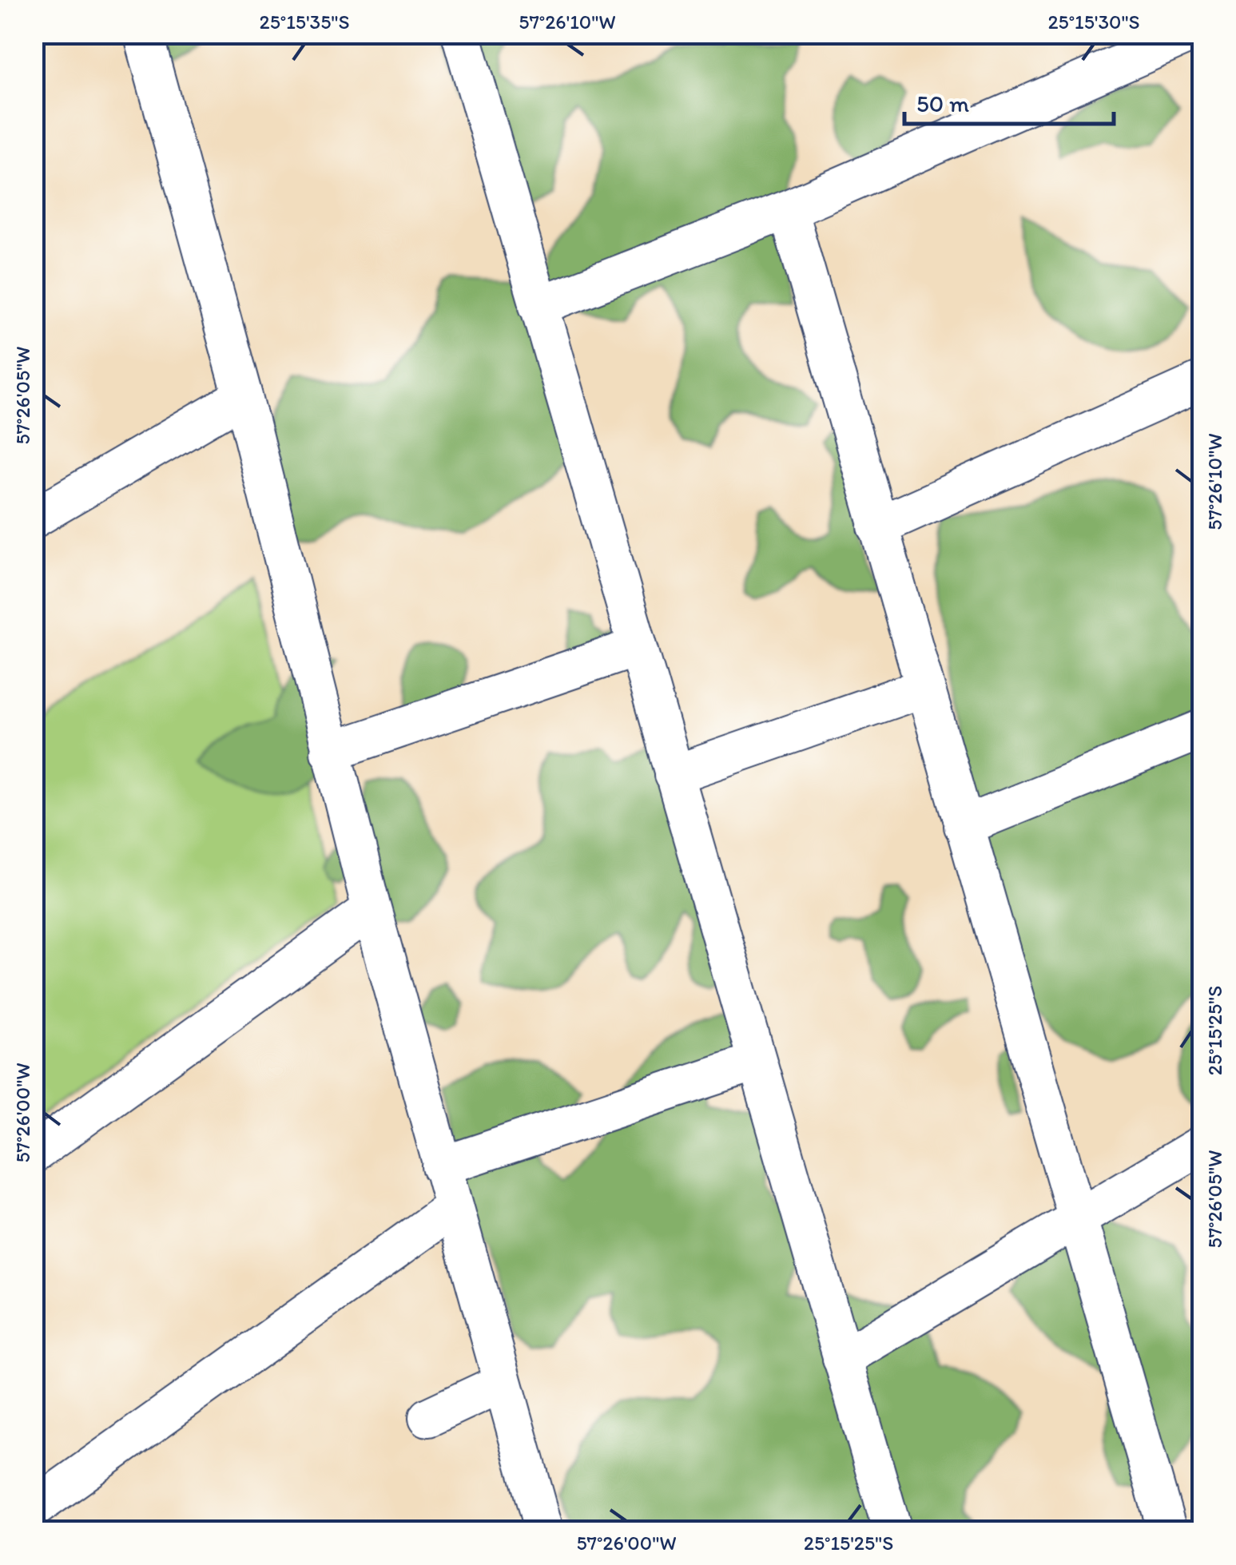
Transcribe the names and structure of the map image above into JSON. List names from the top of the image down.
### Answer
{
  "scale_bar": "50 m",
  "coordinates": [
    "25°15'35\"S",
    "57°26'10\"W",
    "25°15'30\"S",
    "57°26'05\"W",
    "25°15'25\"S",
    "57°26'00\"W"
  ]
}
